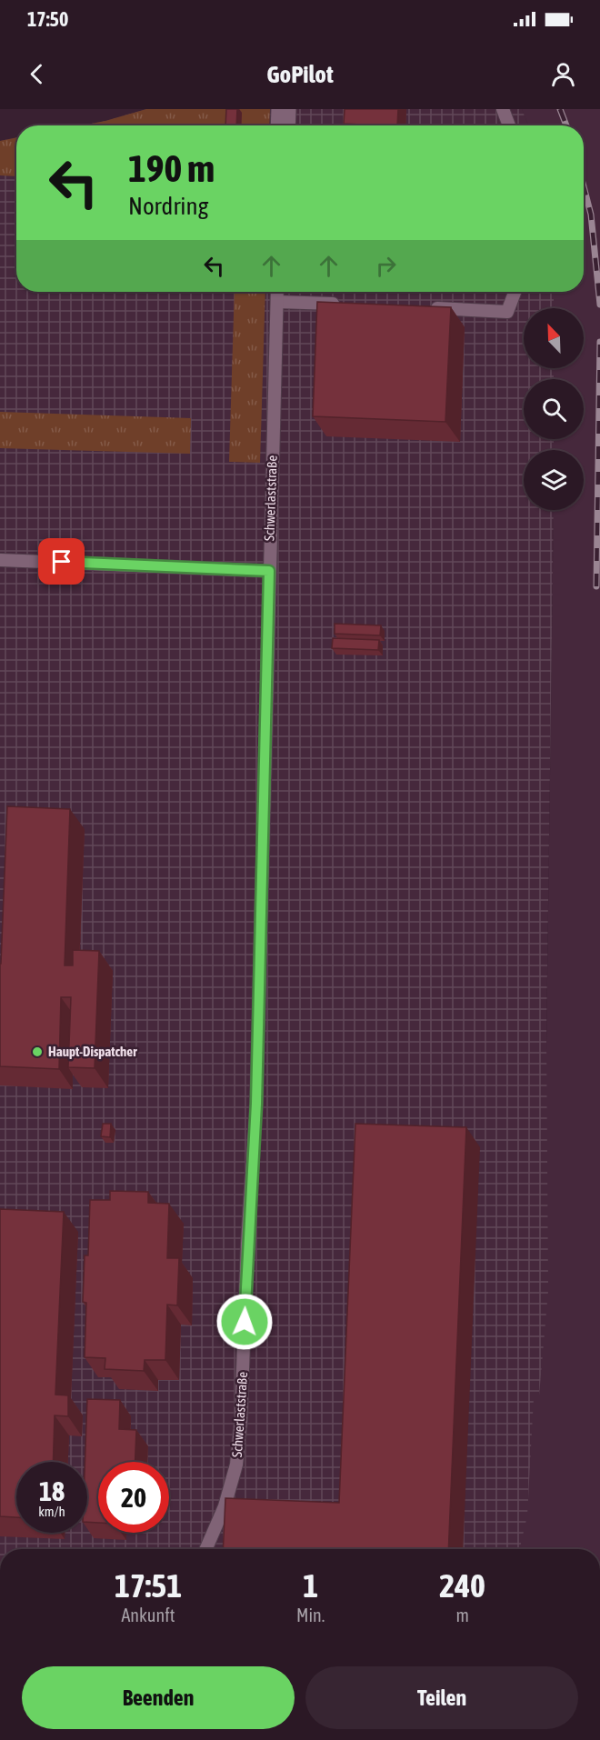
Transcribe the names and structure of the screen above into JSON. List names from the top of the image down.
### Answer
{
  "streets": {
    "lane": ["Schwerlaststraße"]
  },
  "places": ["Haupt-Dispatcher"],
  "north": "top left",
  "page": {
    "status": "17:50",
    "header": "GoPilot",
    "turn": ["190 m", "Nordring"],
    "speed": "18 km/h",
    "limit": "20",
    "eta": [
      "17:51",
      "Ankunft",
      "1",
      "Min.",
      "240",
      "m"
    ],
    "buttons": ["Beenden", "Teilen"]
  }
}
